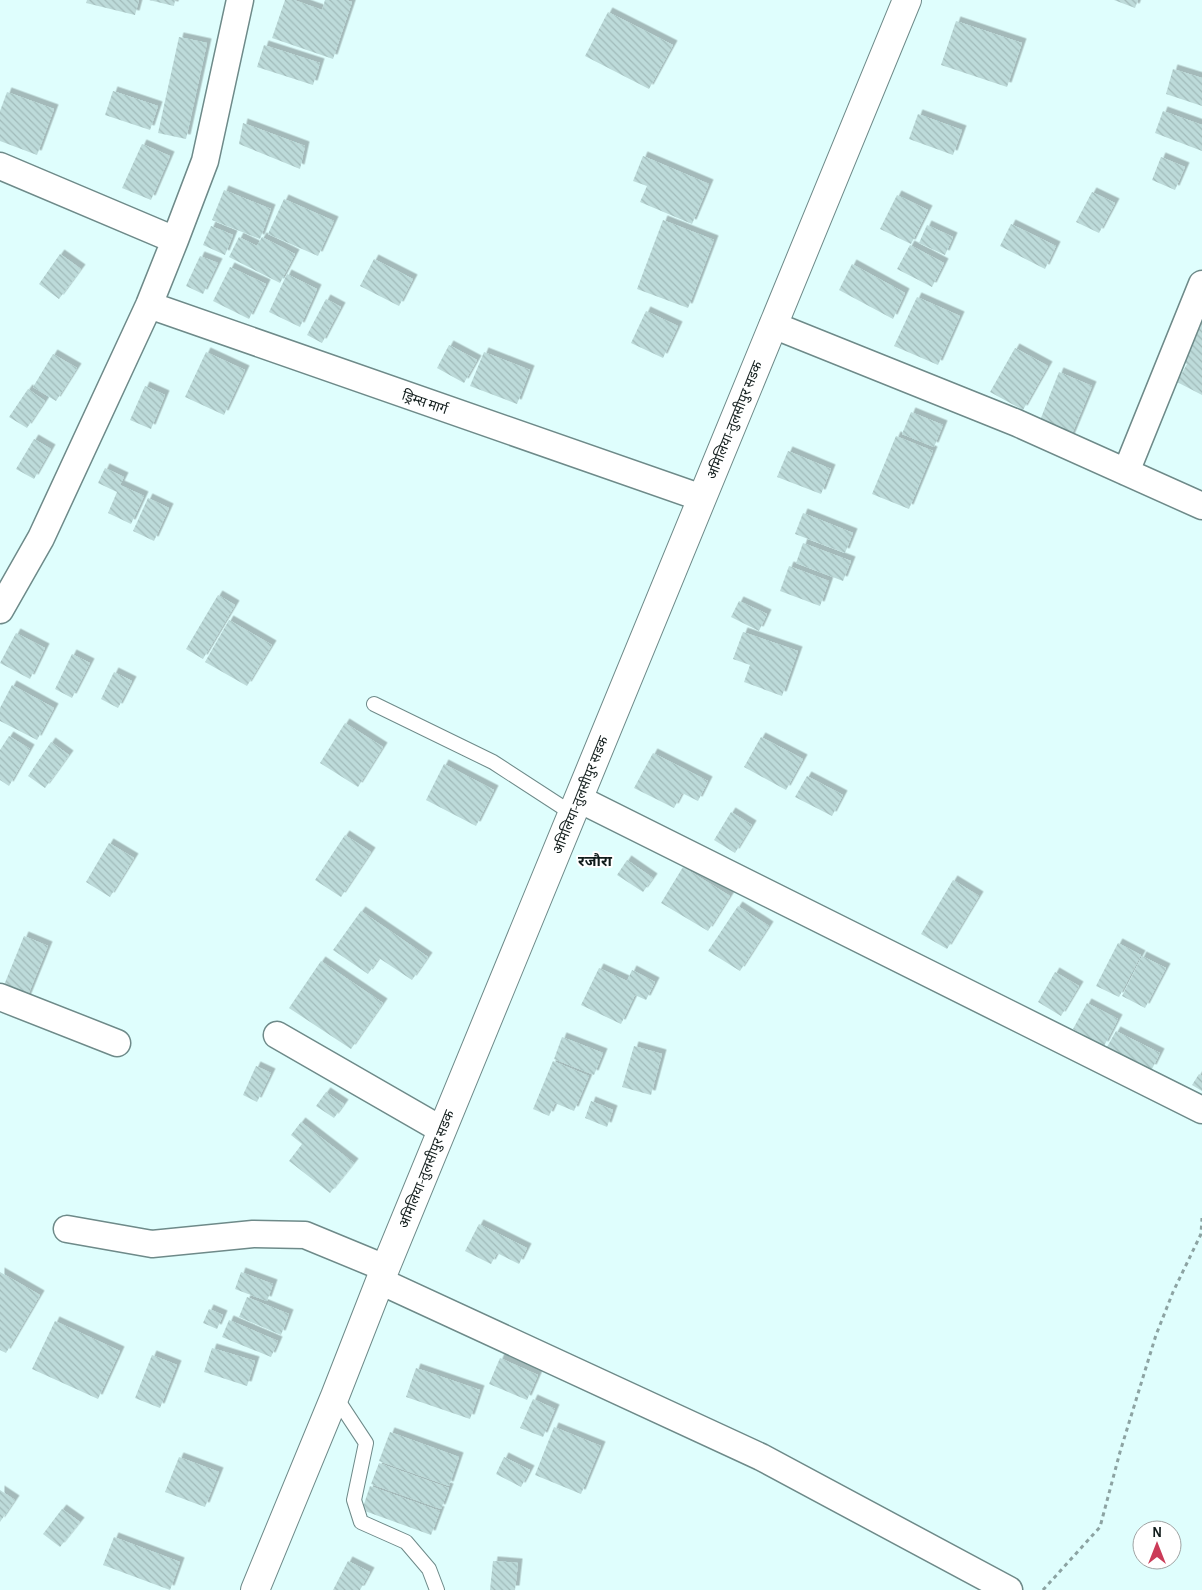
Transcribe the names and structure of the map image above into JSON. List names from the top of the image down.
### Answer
{
  "streets": {
    "main road": ["अमिलिया-तुलसीपुर सडक"],
    "street": ["ड्रिम्स मार्ग"]
  },
  "crossings": [
    ["ड्रिम्स मार्ग", "अमिलिया-तुलसीपुर सडक"]
  ],
  "districts": ["रजौरा"],
  "north": "top"
}
